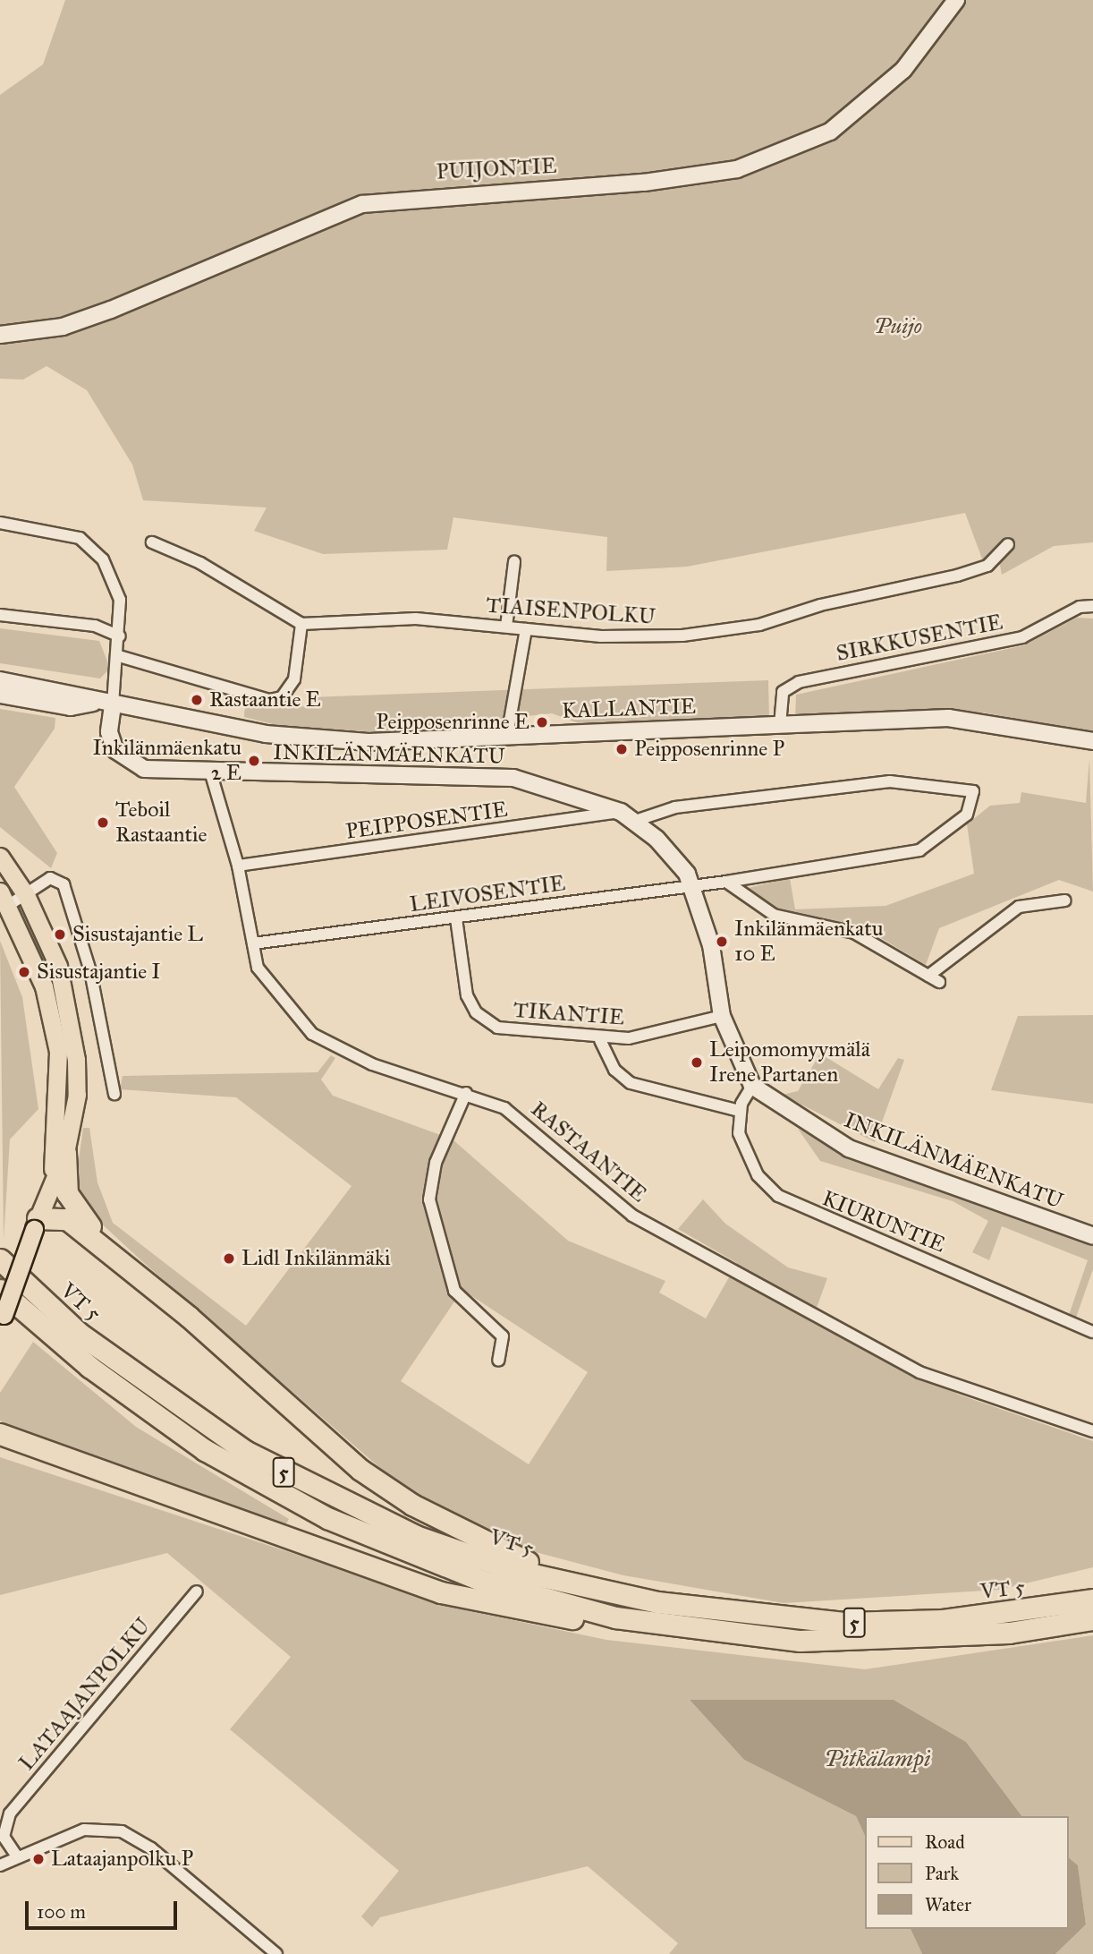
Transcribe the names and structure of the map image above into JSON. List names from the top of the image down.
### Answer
{
  "streets": {
    "highway": ["VT 5", "5"],
    "street": [
      "PUIJONTIE",
      "TIAISENPOLKU",
      "SIRKKUSENTIE",
      "KALLANTIE",
      "INKILÄNMÄENKATU",
      "PEIPPOSENTIE",
      "LEIVOSENTIE",
      "TIKANTIE",
      "RASTAANTIE",
      "KIURUNTIE",
      "LATAAJANPOLKU"
    ]
  },
  "crossings": [
    ["SIRKKUSENTIE", "KALLANTIE"],
    ["KALLANTIE", "INKILÄNMÄENKATU"],
    ["INKILÄNMÄENKATU", "PEIPPOSENTIE"],
    ["INKILÄNMÄENKATU", "LEIVOSENTIE"],
    ["INKILÄNMÄENKATU", "TIKANTIE"],
    ["INKILÄNMÄENKATU", "RASTAANTIE"],
    ["PEIPPOSENTIE", "RASTAANTIE"],
    ["LEIVOSENTIE", "TIKANTIE"],
    ["LEIVOSENTIE", "RASTAANTIE"]
  ],
  "water": ["Pitkälampi"],
  "parks": ["Puijo"],
  "places": [
    "Rastaantie E",
    "Peipposenrinne E",
    "Peipposenrinne P",
    "Inkilänmäenkatu 2 E",
    "Teboil Rastaantie",
    "Sisustajantie L",
    "Inkilänmäenkatu 10 E",
    "Sisustajantie I",
    "Leipomomyymälä Irene Partanen",
    "Lidl Inkilänmäki",
    "Lataajanpolku P"
  ],
  "legend": ["Road", "Park", "Water"],
  "scale_bar": "100 m"
}
